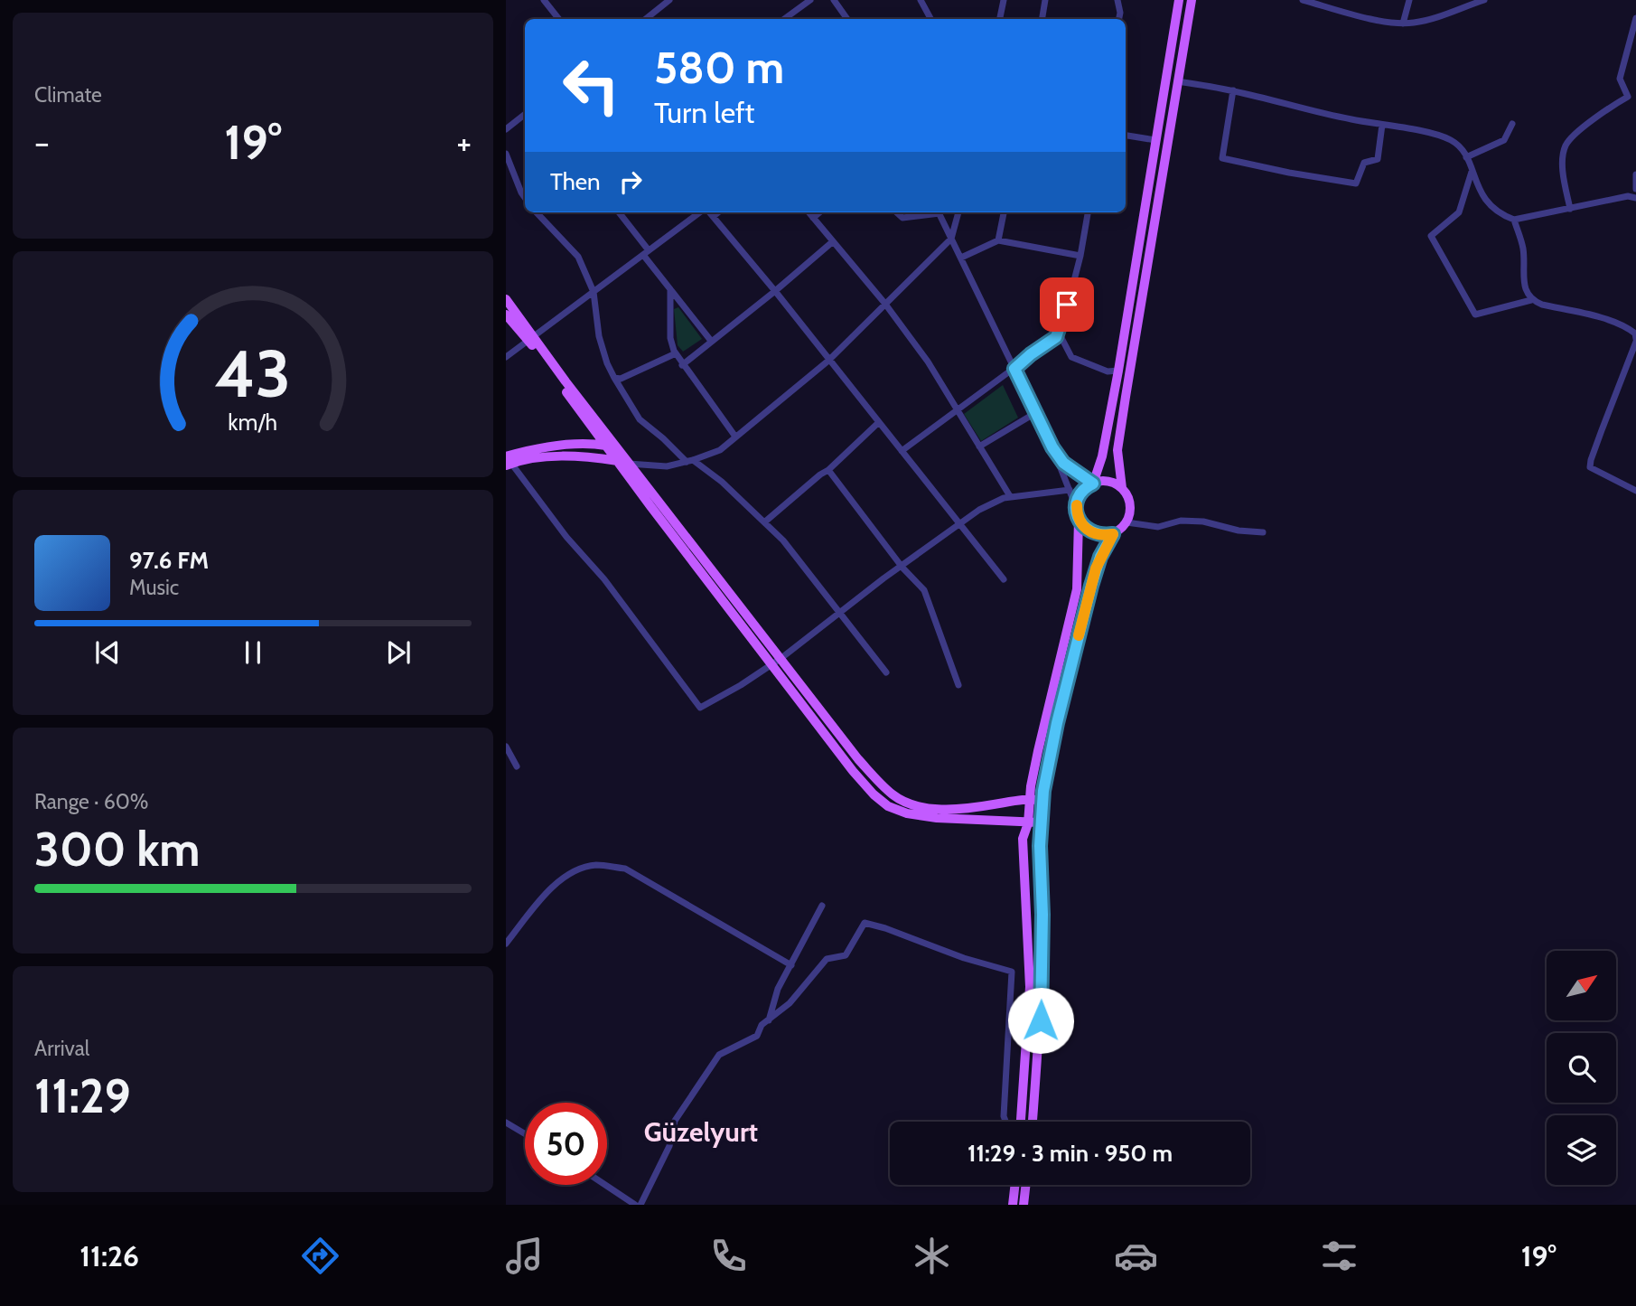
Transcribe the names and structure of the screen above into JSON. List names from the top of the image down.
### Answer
{
  "districts": ["Güzelyurt"],
  "north": "top right",
  "page": {
    "tile": [
      "Climate",
      ["Range · 60%", "300 km"],
      ["Arrival", "11:29"]
    ],
    "turn": ["580 m", "Turn left"],
    "heat": ["−", "19°", "+"],
    "then": "Then",
    "song": ["97.6 FM", "Music"],
    "limit": "50",
    "trip": "11:29 · 3 min · 950 m",
    "tabs": ["11:26", "19°"],
    "gauge": ["43", "km/h"]
  }
}
